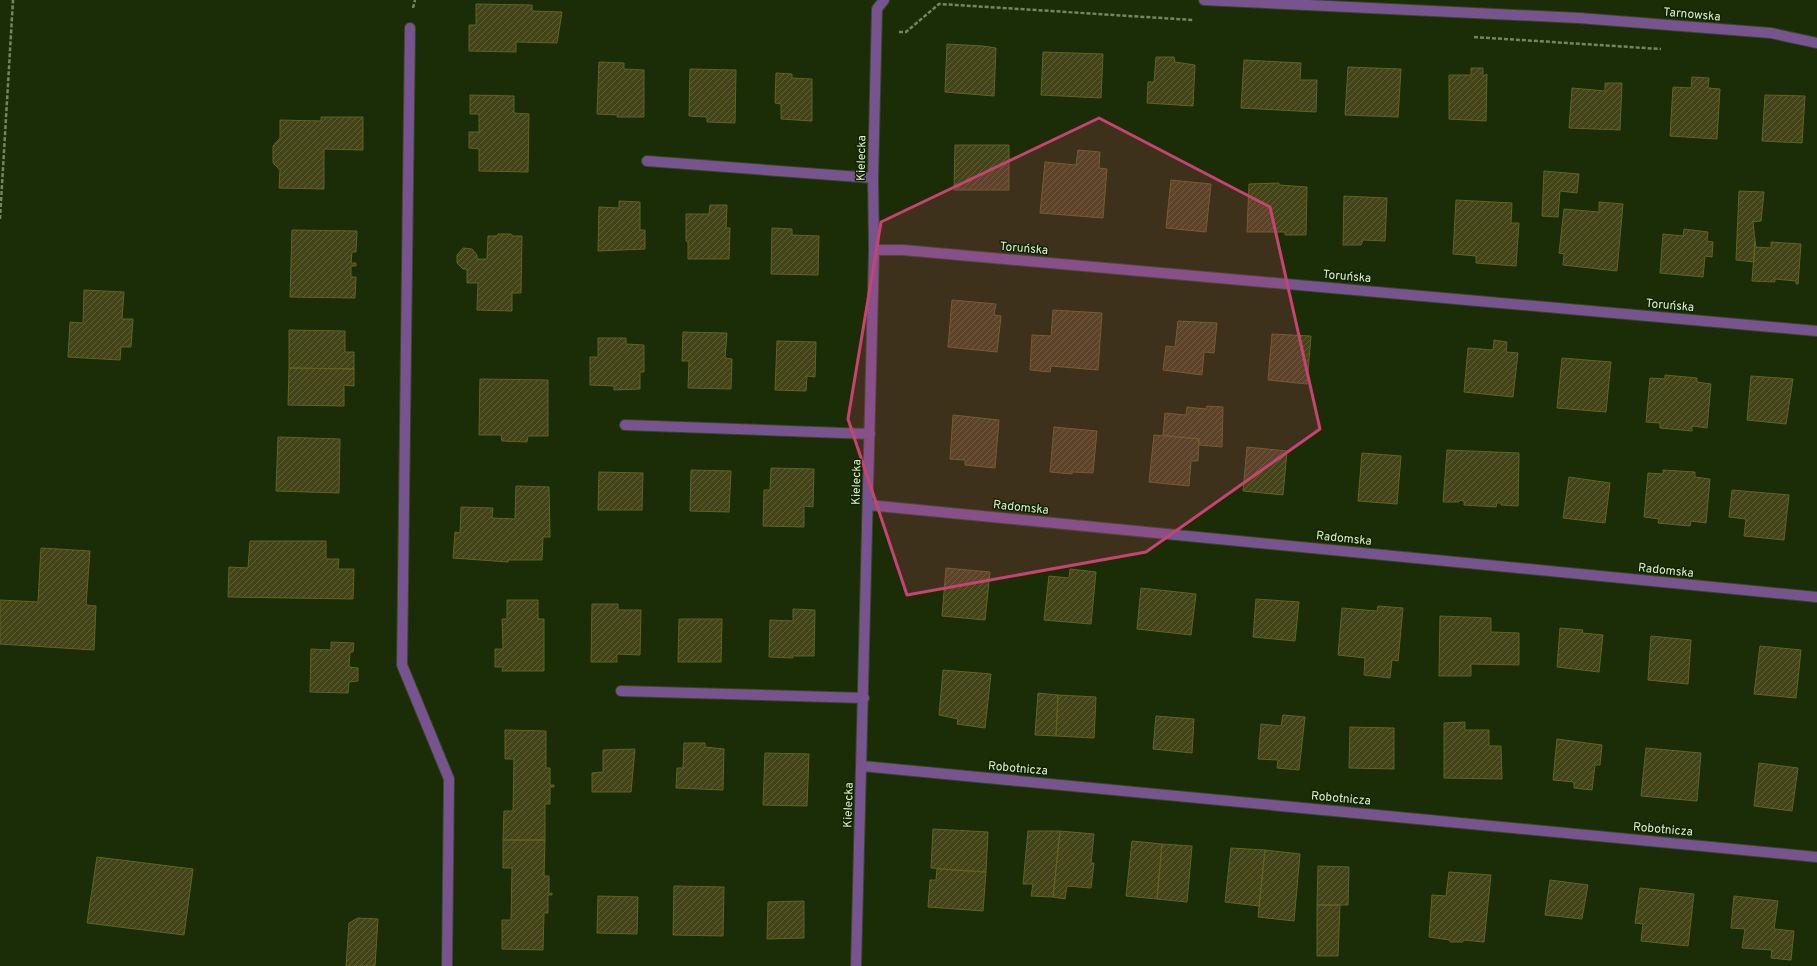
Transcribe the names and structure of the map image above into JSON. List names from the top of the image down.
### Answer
{
  "streets": {
    "street": [
      "Tarnowska",
      "Kielecka",
      "Toruńska",
      "Radomska",
      "Robotnicza"
    ]
  },
  "crossings": [
    ["Kielecka", "Toruńska"],
    ["Kielecka", "Radomska"],
    ["Kielecka", "Robotnicza"]
  ]
}
